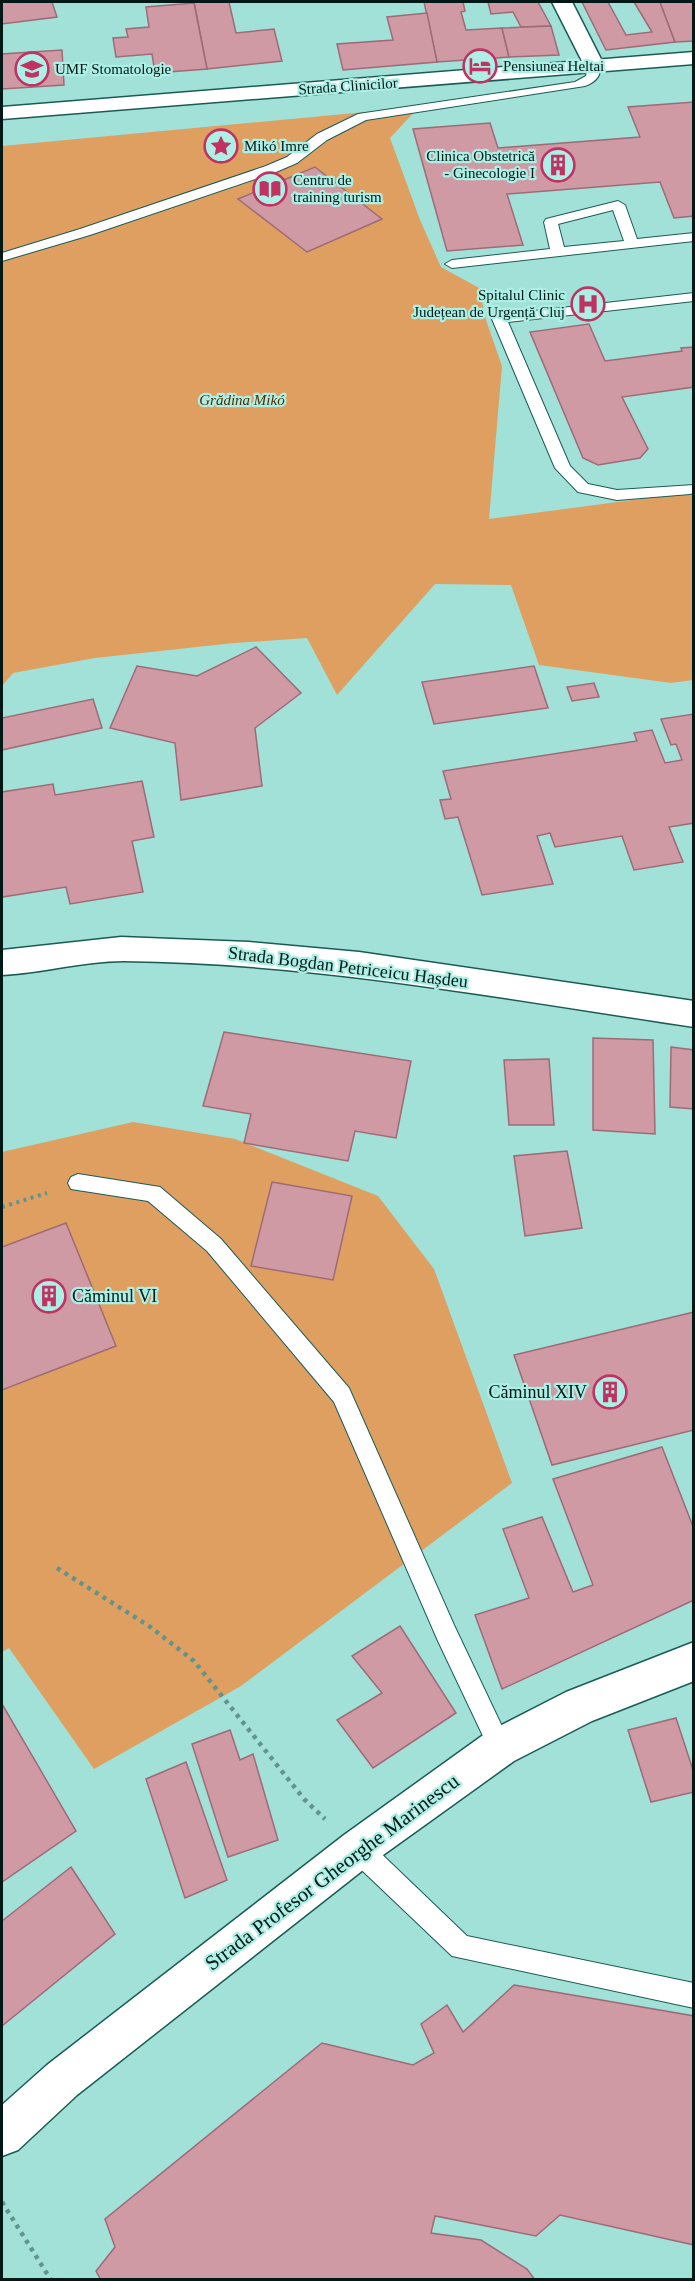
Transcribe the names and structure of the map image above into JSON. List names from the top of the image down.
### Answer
{
  "streets": {
    "street": ["Strada Clinicilor", "Strada Bogdan Petriceicu Hașdeu", "Strada Profesor Gheorghe Marinescu"]
  },
  "parks": ["Grădina Mikó"],
  "places": {
    "hotel": ["Pensiunea Heltai"],
    "school or university": ["UMF Stomatologie"],
    "place": ["Mikó Imre"],
    "building": ["Clinica Obstetrică - Ginecologie I", "Căminul VI", "Căminul XIV"],
    "library": ["Centru de training turism"],
    "hospital": ["Spitalul Clinic Județean de Urgență Cluj"]
  }
}
